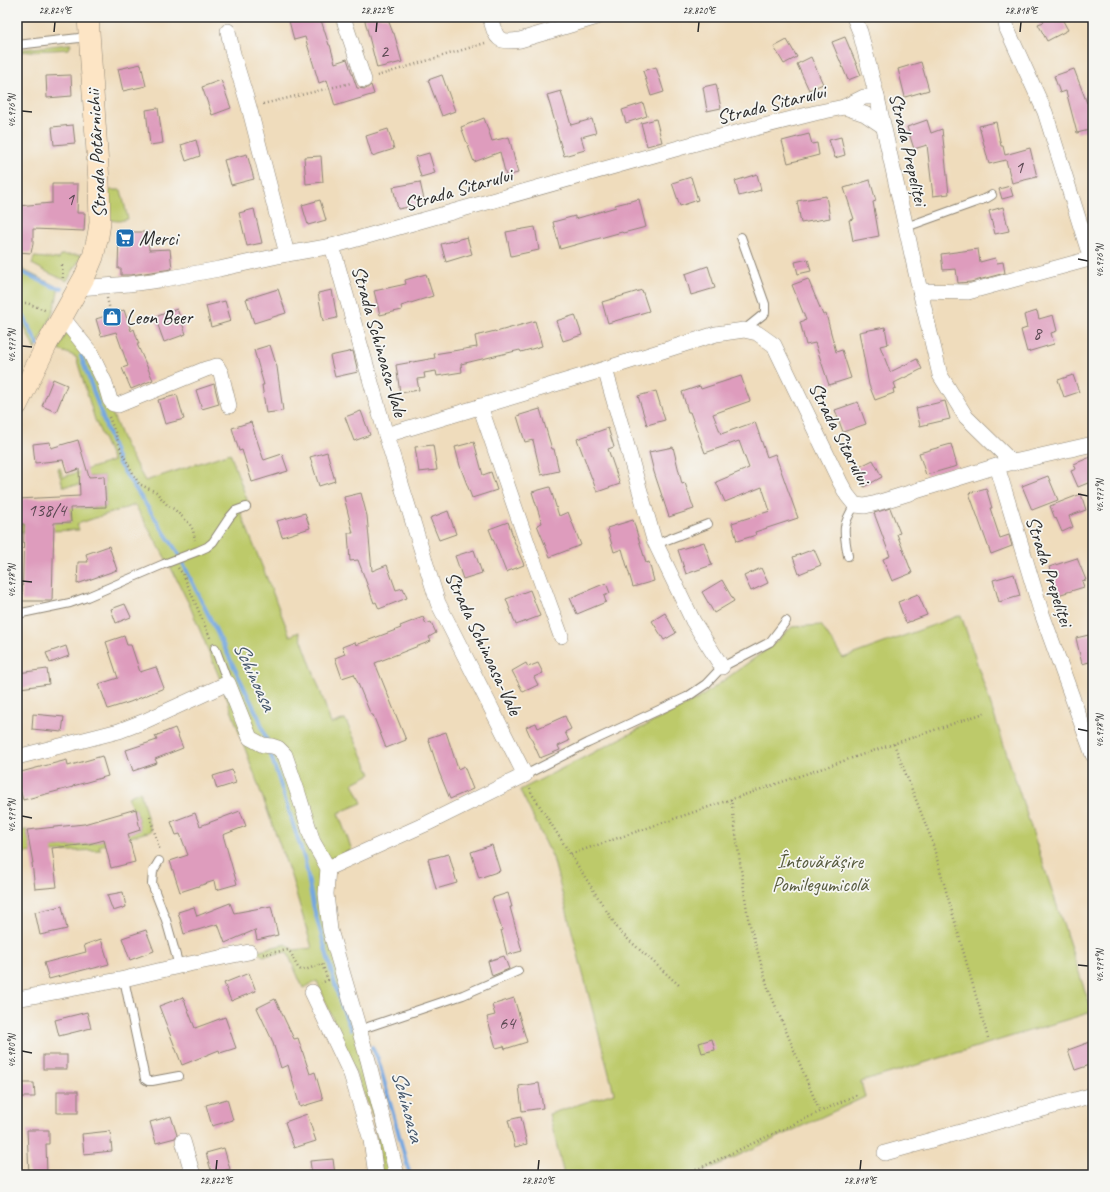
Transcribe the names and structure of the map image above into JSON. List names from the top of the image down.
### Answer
{
  "streets": {
    "street": [
      "Strada Sitarului",
      "Strada Prepeliței",
      "Strada Potârnichii",
      "Strada Schinoasa-Vale"
    ]
  },
  "crossings": [
    ["Strada Sitarului", "Strada Prepeliței"],
    ["Strada Sitarului", "Strada Potârnichii"],
    ["Strada Sitarului", "Strada Schinoasa-Vale"]
  ],
  "water": ["Schinoasa"],
  "parks": ["Întovărășire Pomilegumicolă"],
  "places": {
    "supermarket": ["Merci"],
    "shop": ["Leon Beer"]
  },
  "house_numbers": [
    "2",
    "1",
    "1",
    "8",
    "138/4",
    "64"
  ],
  "coordinates": [
    "28.824°E",
    "28.822°E",
    "28.820°E",
    "28.818°E",
    "46.976°N",
    "46.977°N",
    "46.978°N",
    "46.979°N",
    "46.980°N"
  ]
}
